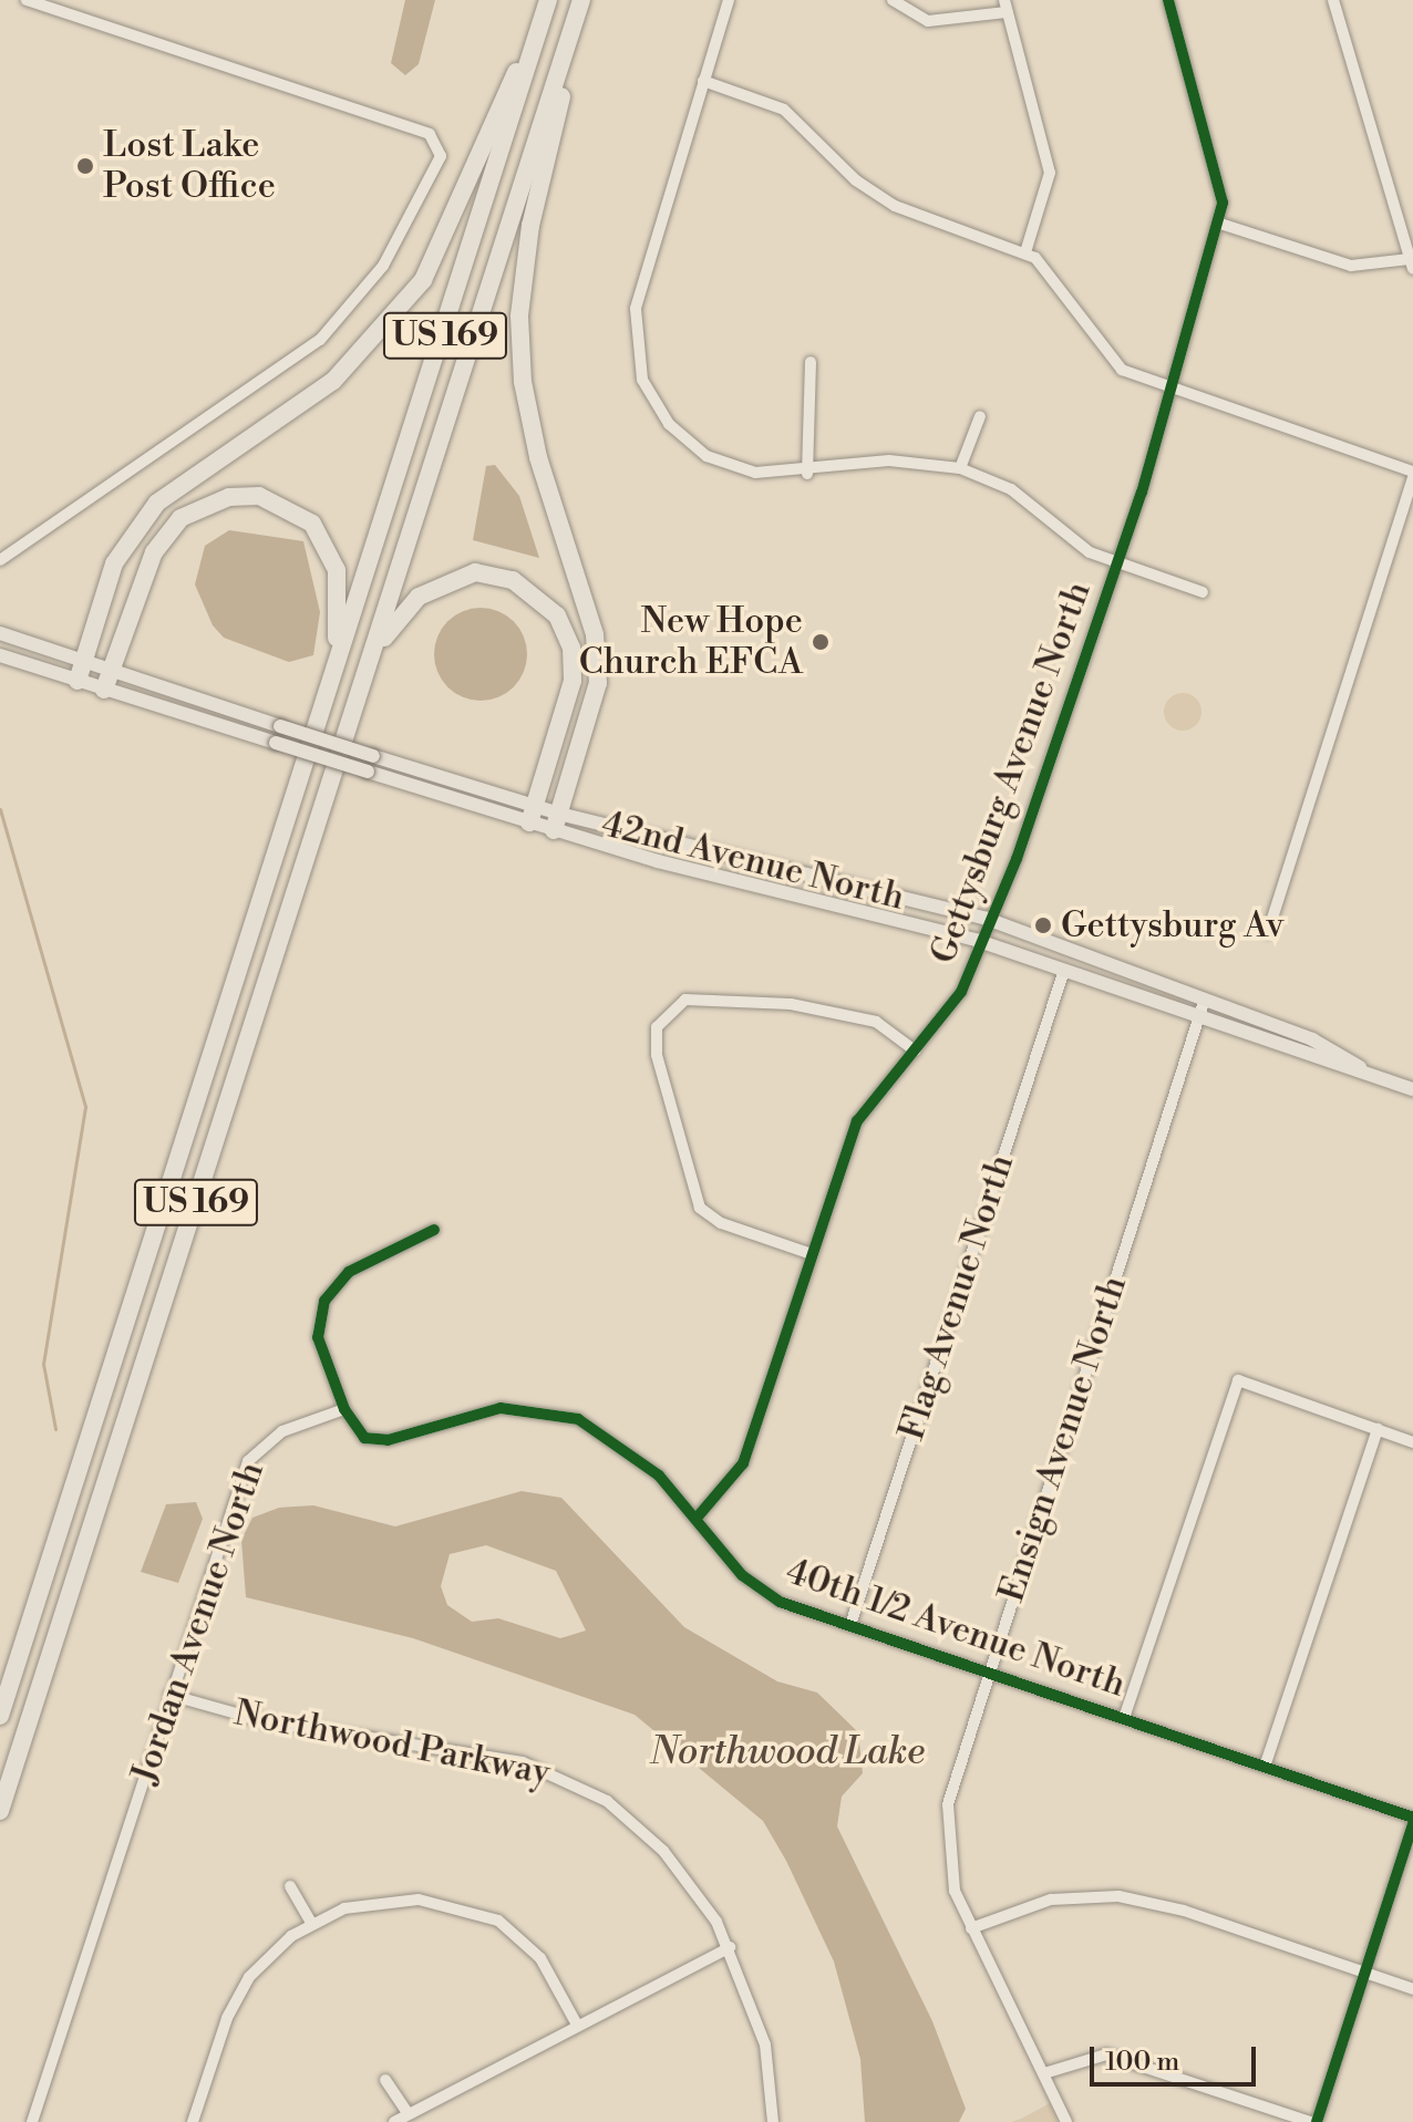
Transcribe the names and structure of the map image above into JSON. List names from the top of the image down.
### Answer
{
  "streets": {
    "highway": ["US 169"],
    "main road": ["42nd Avenue North"],
    "street": [
      "Gettysburg Avenue North",
      "Flag Avenue North",
      "Ensign Avenue North",
      "Jordan Avenue North",
      "40th 1/2 Avenue North",
      "Northwood Parkway"
    ]
  },
  "crossings": [
    ["Gettysburg Avenue North", "42nd Avenue North"],
    ["Gettysburg Avenue North", "40th 1/2 Avenue North"],
    ["42nd Avenue North", "Flag Avenue North"],
    ["42nd Avenue North", "Ensign Avenue North"],
    ["Flag Avenue North", "40th 1/2 Avenue North"],
    ["Ensign Avenue North", "40th 1/2 Avenue North"],
    ["Jordan Avenue North", "40th 1/2 Avenue North"],
    ["Jordan Avenue North", "Northwood Parkway"]
  ],
  "water": ["Northwood Lake"],
  "places": ["Lost Lake Post Office", "New Hope Church EFCA", "Gettysburg Av"],
  "scale_bar": "100 m"
}
